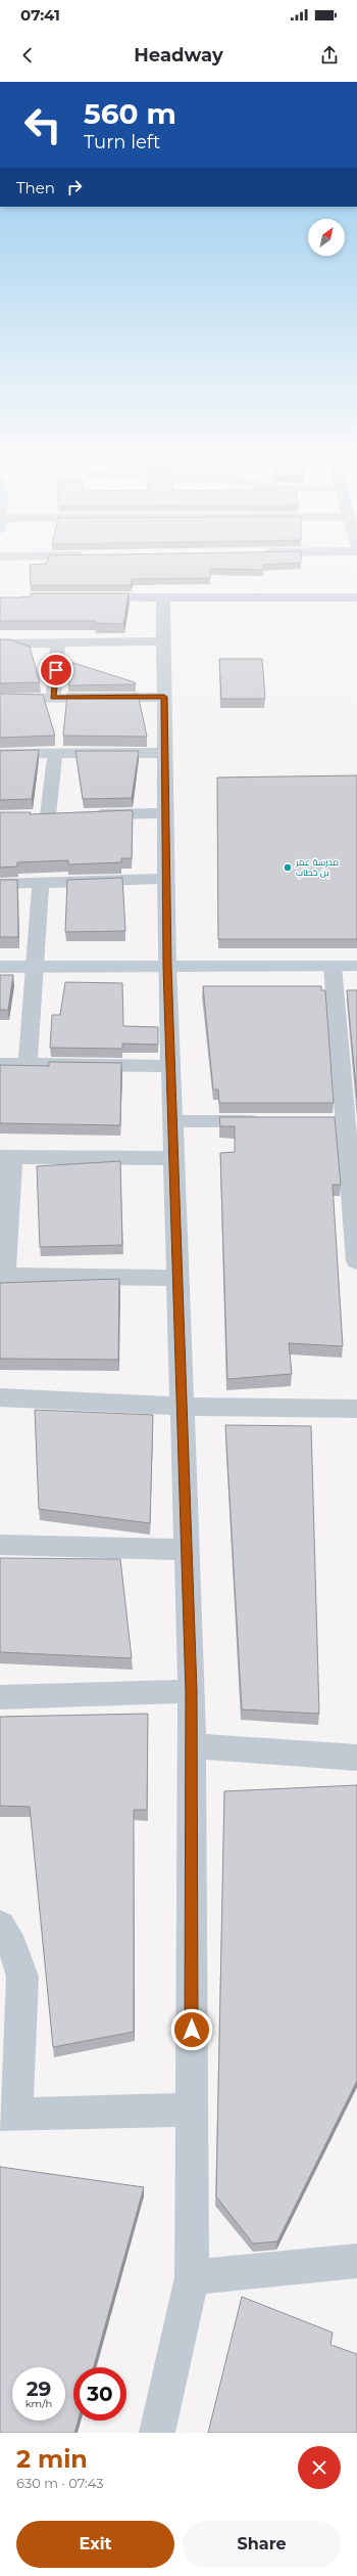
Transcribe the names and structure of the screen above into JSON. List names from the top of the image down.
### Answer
{
  "places": ["مدرسة عمر بن خطاب"],
  "north": "top right",
  "page": {
    "status": "07:41",
    "header": "Headway",
    "turn": ["560 m", "Turn left"],
    "then": "Then",
    "speed": "29 km/h",
    "limit": "30",
    "heading": ["2 min", "630 m · 07:43"],
    "buttons": ["Exit", "Share"]
  }
}
